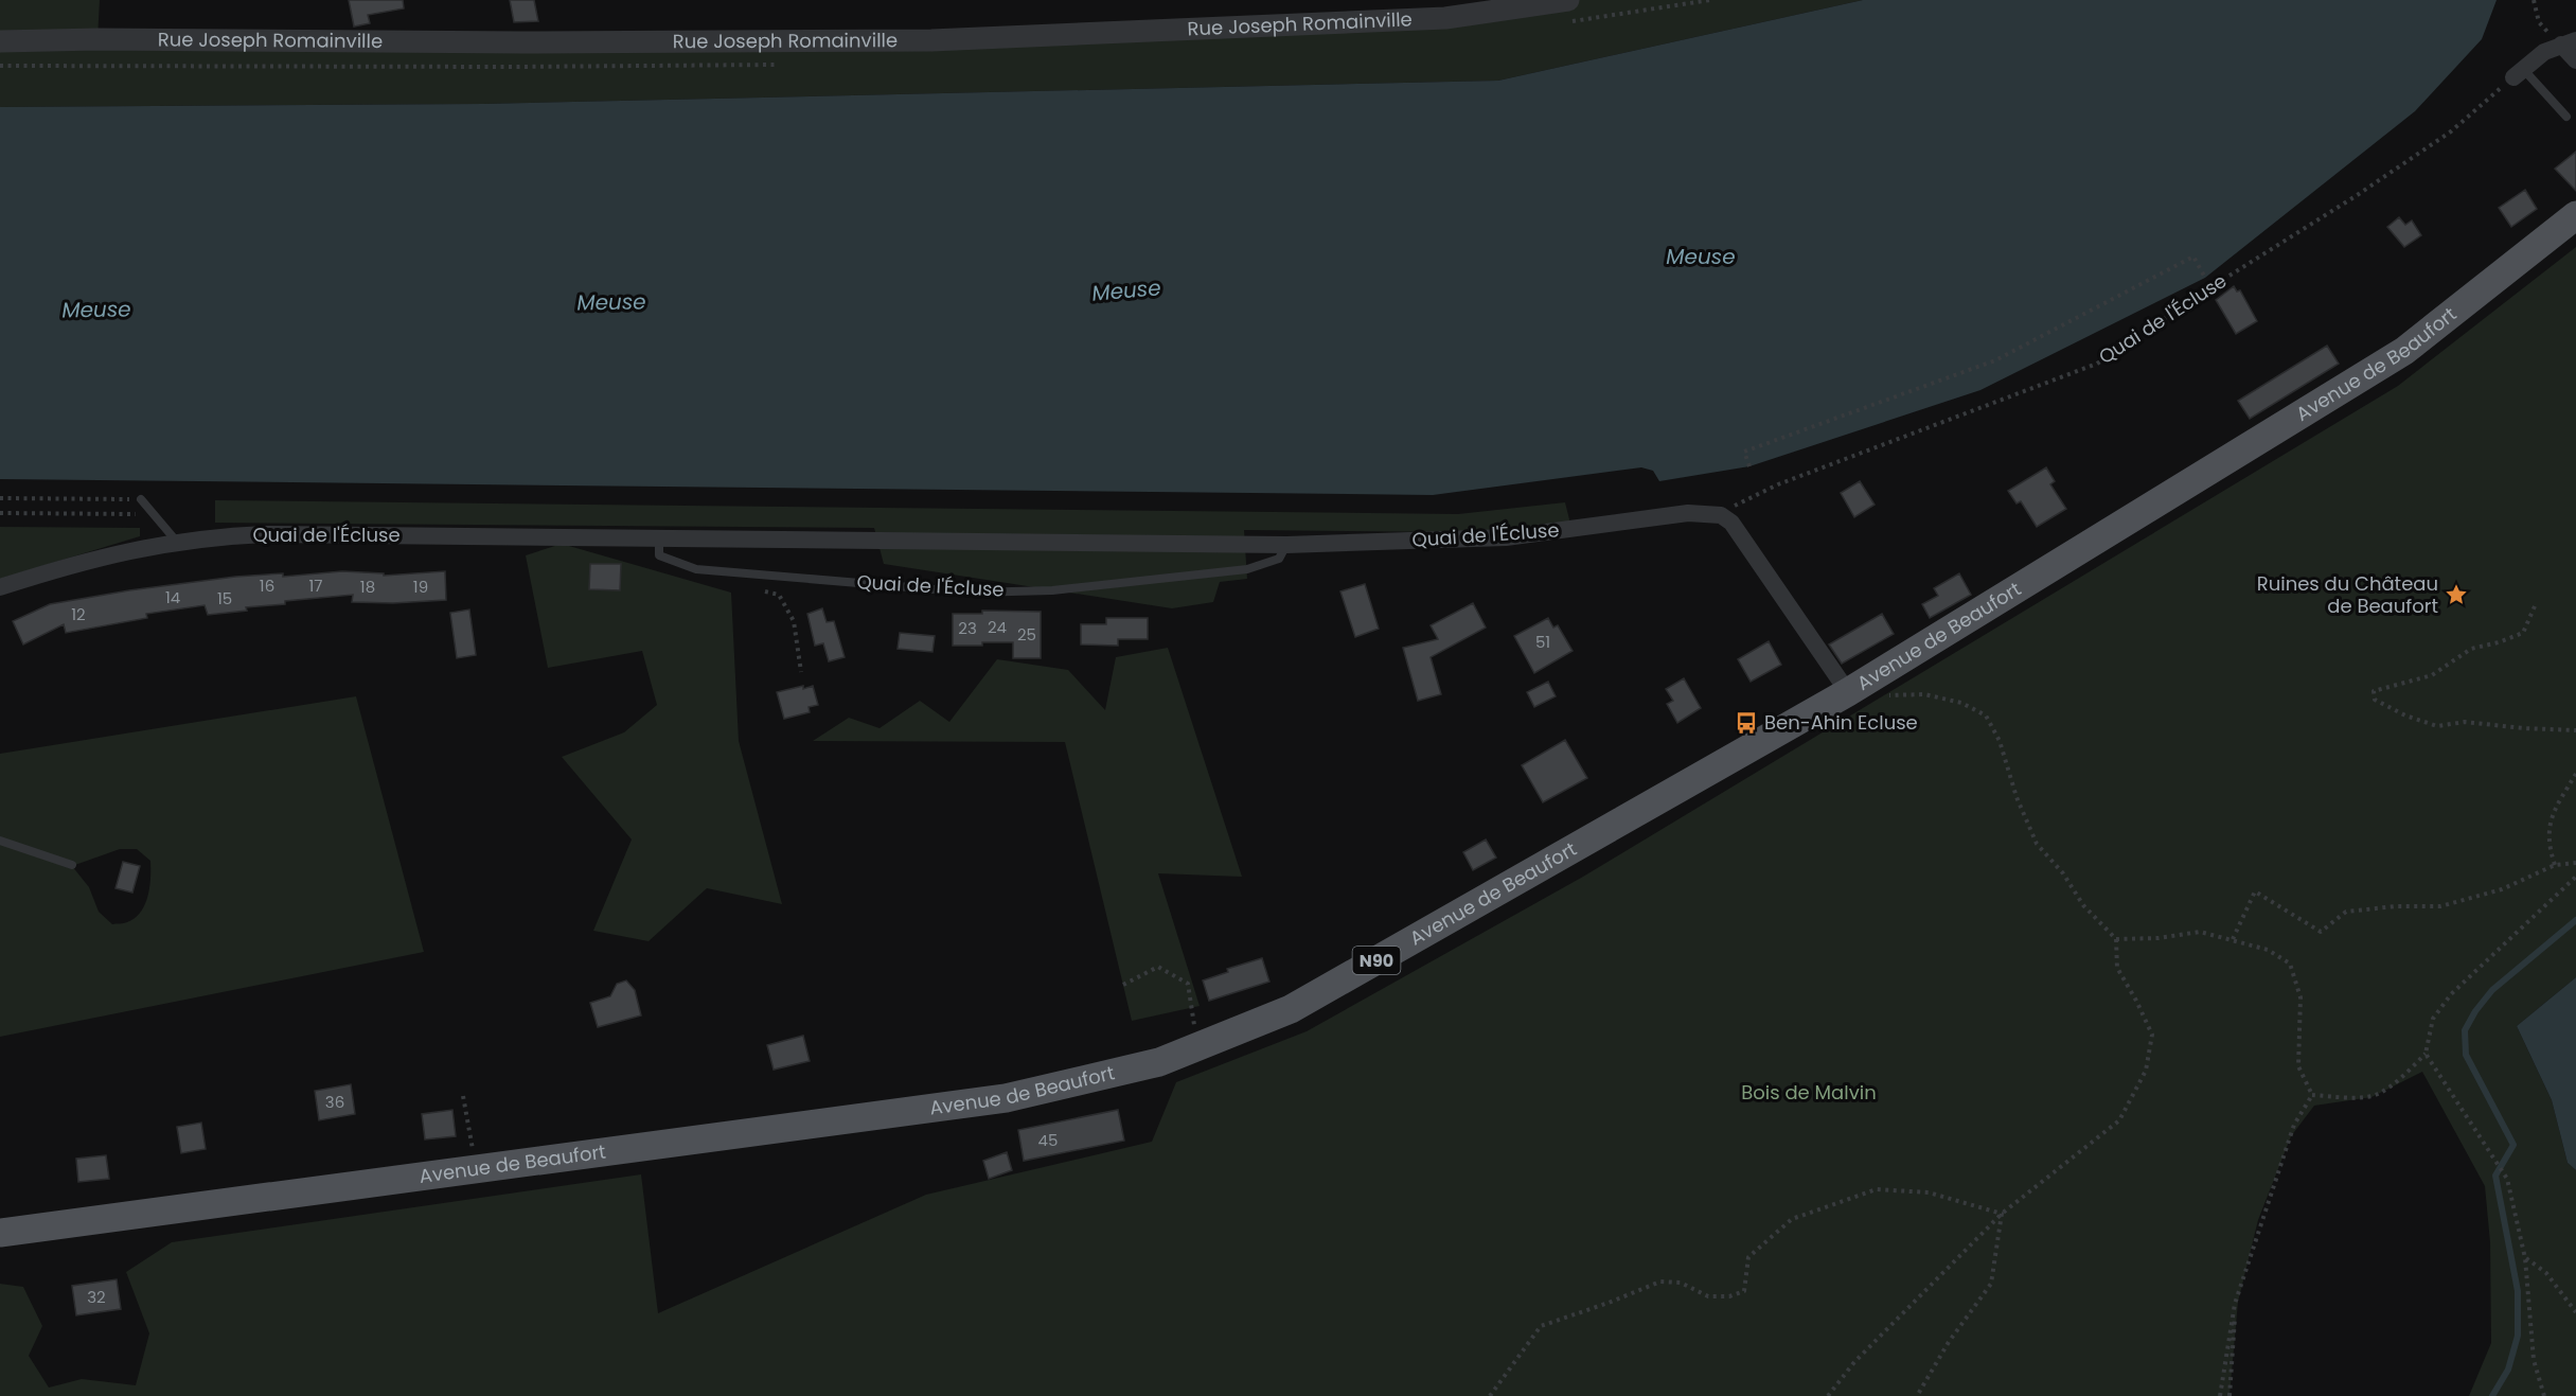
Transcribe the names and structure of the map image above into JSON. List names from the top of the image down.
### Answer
{
  "streets": {
    "main road": ["Avenue de Beaufort", "N90"],
    "street": ["Rue Joseph Romainville", "Quai de l'Écluse"]
  },
  "water": ["Meuse"],
  "parks": ["Bois de Malvin"],
  "places": {
    "place": ["Ruines du Château de Beaufort"],
    "bus stop": ["Ben-Ahin Ecluse"]
  },
  "house_numbers": [
    "16",
    "17",
    "18",
    "19",
    "14",
    "15",
    "12",
    "24",
    "23",
    "25",
    "51",
    "36",
    "45",
    "32"
  ]
}
